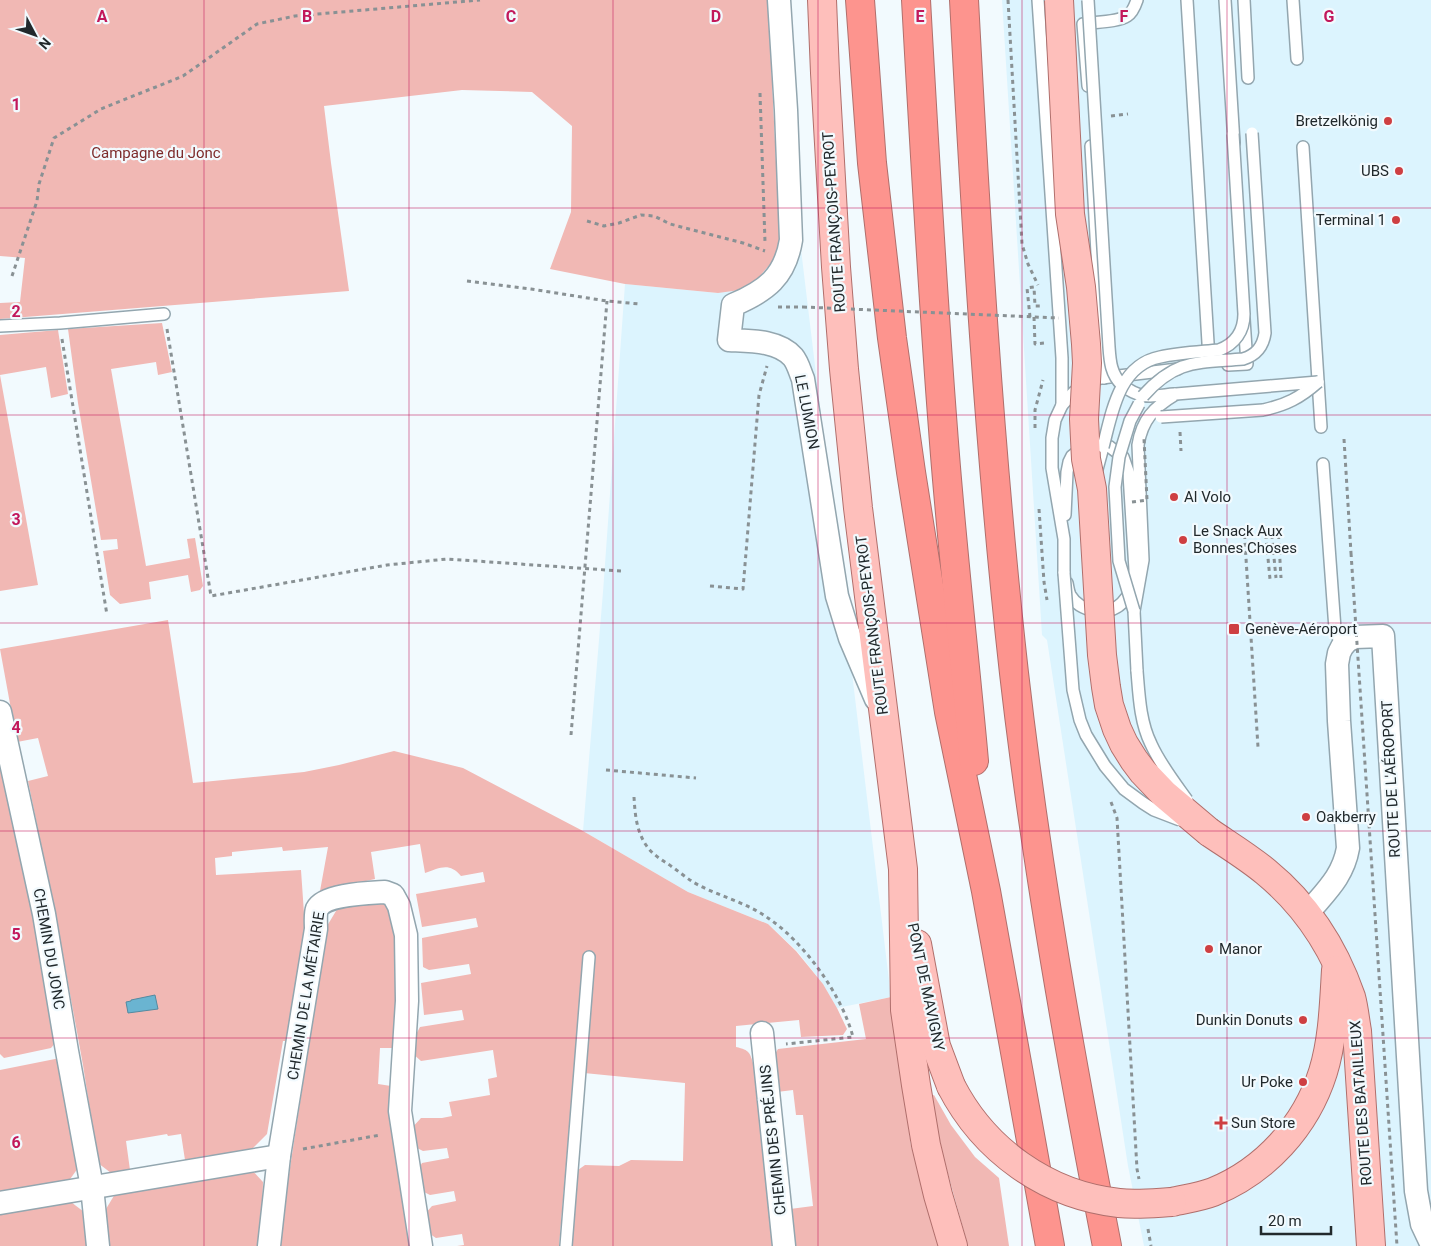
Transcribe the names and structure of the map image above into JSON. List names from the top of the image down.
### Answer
{
  "streets": {
    "main road": ["ROUTE FRANÇOIS-PEYROT", "PONT DE MAVIGNY", "ROUTE DES BATAILLEUX"],
    "street": [
      "LE LUMION",
      "ROUTE DE L'AÉROPORT",
      "CHEMIN DU JONC",
      "CHEMIN DE LA MÉTAIRIE",
      "CHEMIN DES PRÉJINS"
    ]
  },
  "crossings": [
    ["ROUTE FRANÇOIS-PEYROT", "LE LUMION"],
    ["ROUTE FRANÇOIS-PEYROT", "PONT DE MAVIGNY"],
    ["PONT DE MAVIGNY", "ROUTE DES BATAILLEUX"]
  ],
  "parks": ["Campagne du Jonc"],
  "places": {
    "other": [
      "Bretzelkönig",
      "UBS",
      "Terminal 1",
      "Al Volo",
      "Le Snack Aux Bonnes Choses",
      "Oakberry",
      "Manor",
      "Dunkin Donuts",
      "Ur Poke"
    ],
    "transit": ["Genève-Aéroport"],
    "health": ["Sun Store"]
  },
  "scale_bar": "20 m",
  "north": "bottom right",
  "grid": {
    "columns": [
      "A",
      "B",
      "C",
      "D",
      "E",
      "F",
      "G"
    ],
    "rows": [
      "1",
      "2",
      "3",
      "4",
      "5",
      "6"
    ]
  }
}
